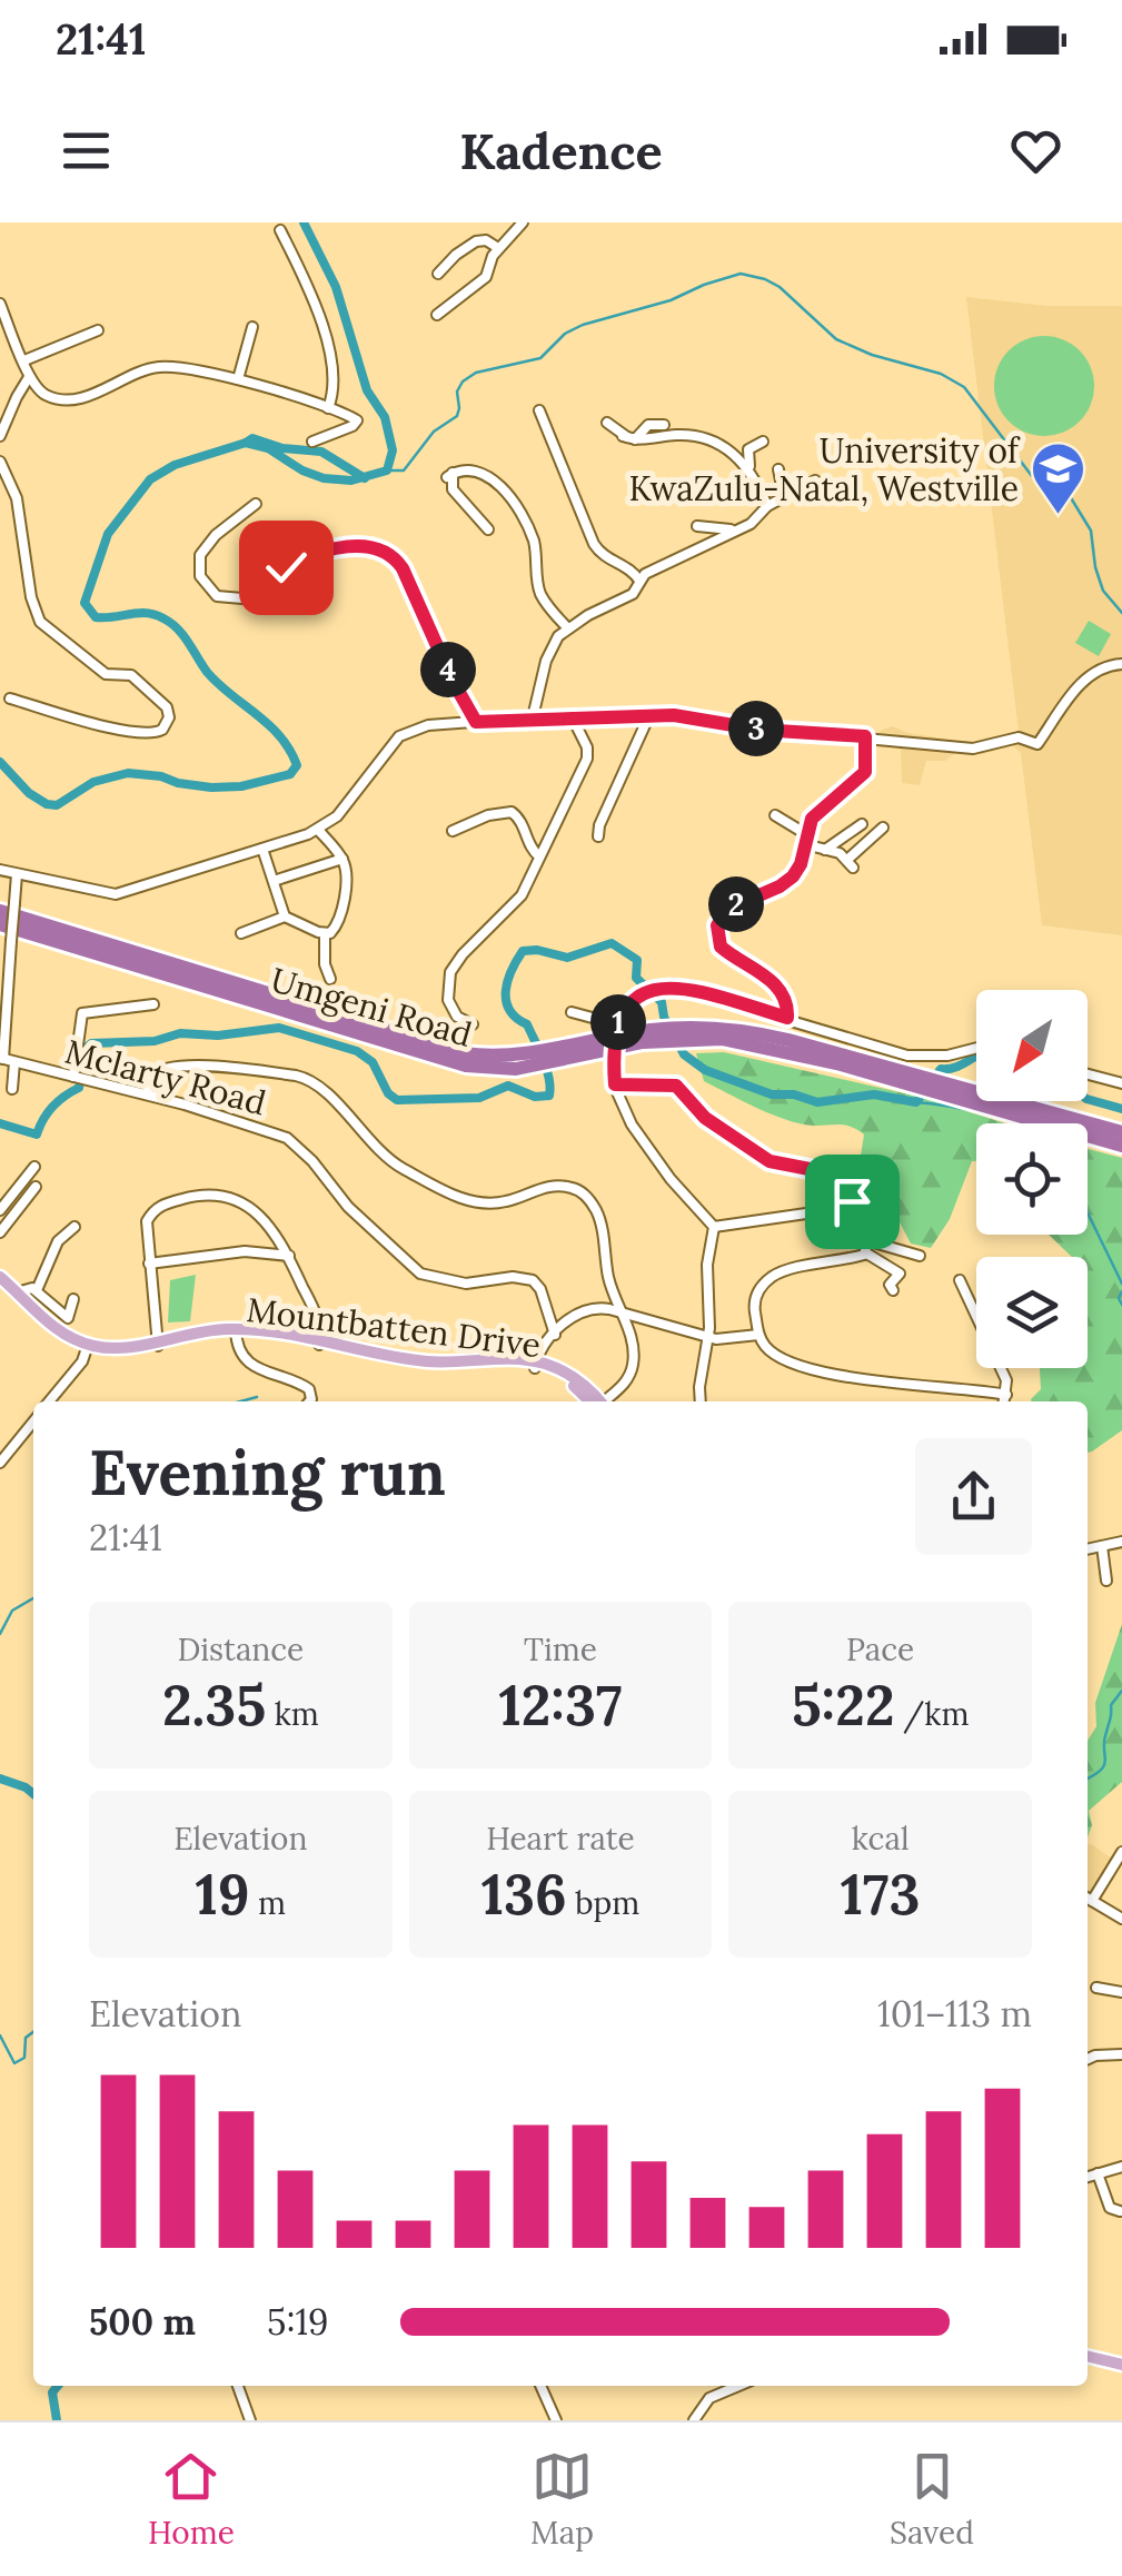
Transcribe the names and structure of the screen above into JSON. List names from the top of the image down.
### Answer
{
  "streets": {
    "highway": ["Umgeni Road"],
    "main road": ["Mountbatten Drive"],
    "street": ["Mclarty Road"]
  },
  "places": {
    "school or university": ["University of KwaZulu-Natal, Westville"]
  },
  "north": "bottom left",
  "page": {
    "status": "21:41",
    "header": "Kadence",
    "pins": [
      "4",
      "3",
      "2",
      "1"
    ],
    "heading": ["Evening run", "21:41"],
    "stats": [
      ["Distance", "2.35 km"],
      ["Time", "12:37"],
      ["Pace", "5:22 /km"],
      ["Elevation", "19 m"],
      ["Heart rate", "136 bpm"],
      ["kcal", "173"]
    ],
    "chart": ["Elevation", "101–113 m"],
    "list": [
      {
        "name": "500 m",
        "note": "5:19"
      }
    ],
    "tabs": ["Home", "Map", "Saved"]
  }
}
